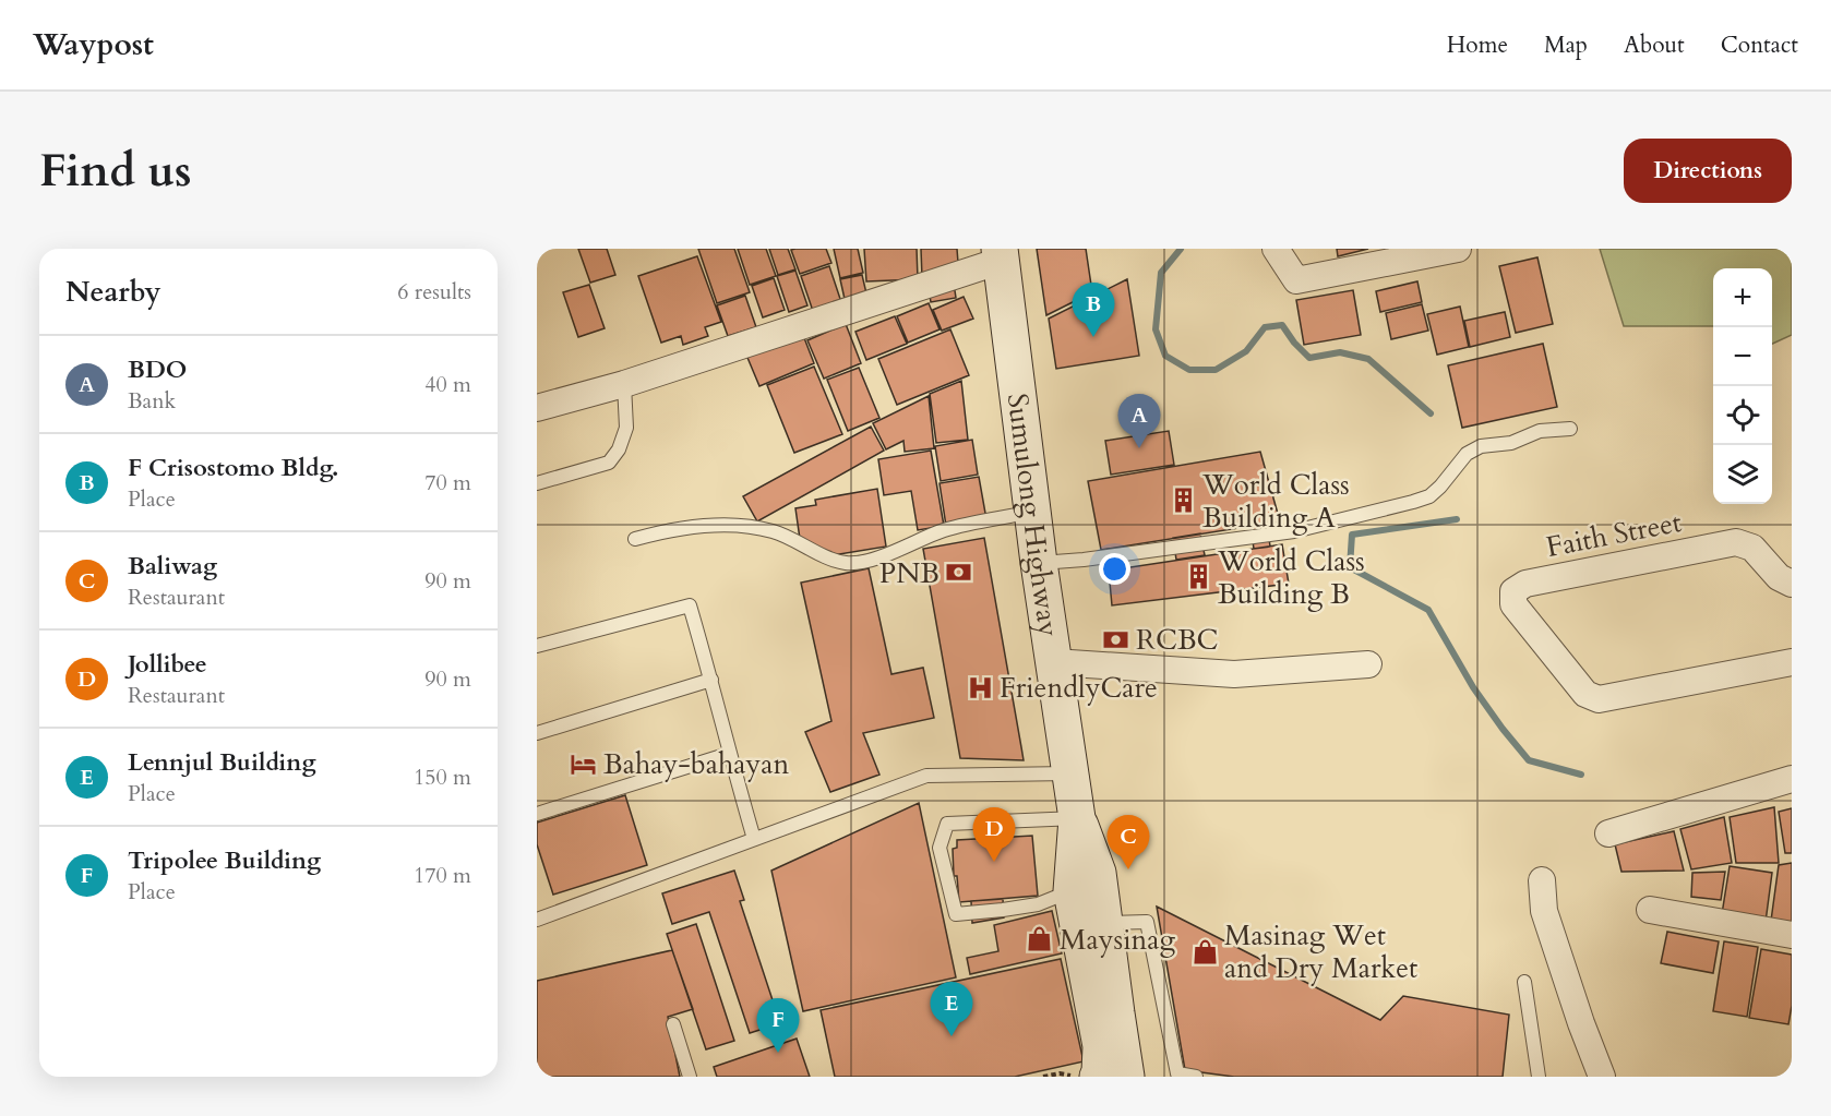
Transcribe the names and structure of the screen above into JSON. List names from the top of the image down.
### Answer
{
  "streets": {
    "main road": ["Sumulong Highway"],
    "street": ["Faith Street"]
  },
  "places": {
    "building": ["World Class Building A", "World Class Building B"],
    "bank": ["PNB", "RCBC"],
    "hospital": ["FriendlyCare"],
    "hotel": ["Bahay-bahayan"],
    "shop": ["Maysinag", "Masinag Wet and Dry Market"]
  },
  "page": {
    "header": "Waypost",
    "nav": [
      "Home",
      "Map",
      "About",
      "Contact"
    ],
    "buttons": "Directions",
    "title": "Find us",
    "heading": ["Nearby", "6 results"],
    "map_buttons": ["+", "−"],
    "pins": [
      "B",
      "A",
      "D",
      "C",
      "E",
      "F"
    ],
    "list": [
      {
        "mark": "A",
        "name": "BDO",
        "note": "Bank",
        "value": "40 m"
      },
      {
        "mark": "B",
        "name": "F Crisostomo Bldg.",
        "note": "Place",
        "value": "70 m"
      },
      {
        "mark": "C",
        "name": "Baliwag",
        "note": "Restaurant",
        "value": "90 m"
      },
      {
        "mark": "D",
        "name": "Jollibee",
        "note": "Restaurant",
        "value": "90 m"
      },
      {
        "mark": "E",
        "name": "Lennjul Building",
        "note": "Place",
        "value": "150 m"
      },
      {
        "mark": "F",
        "name": "Tripolee Building",
        "note": "Place",
        "value": "170 m"
      }
    ]
  }
}
